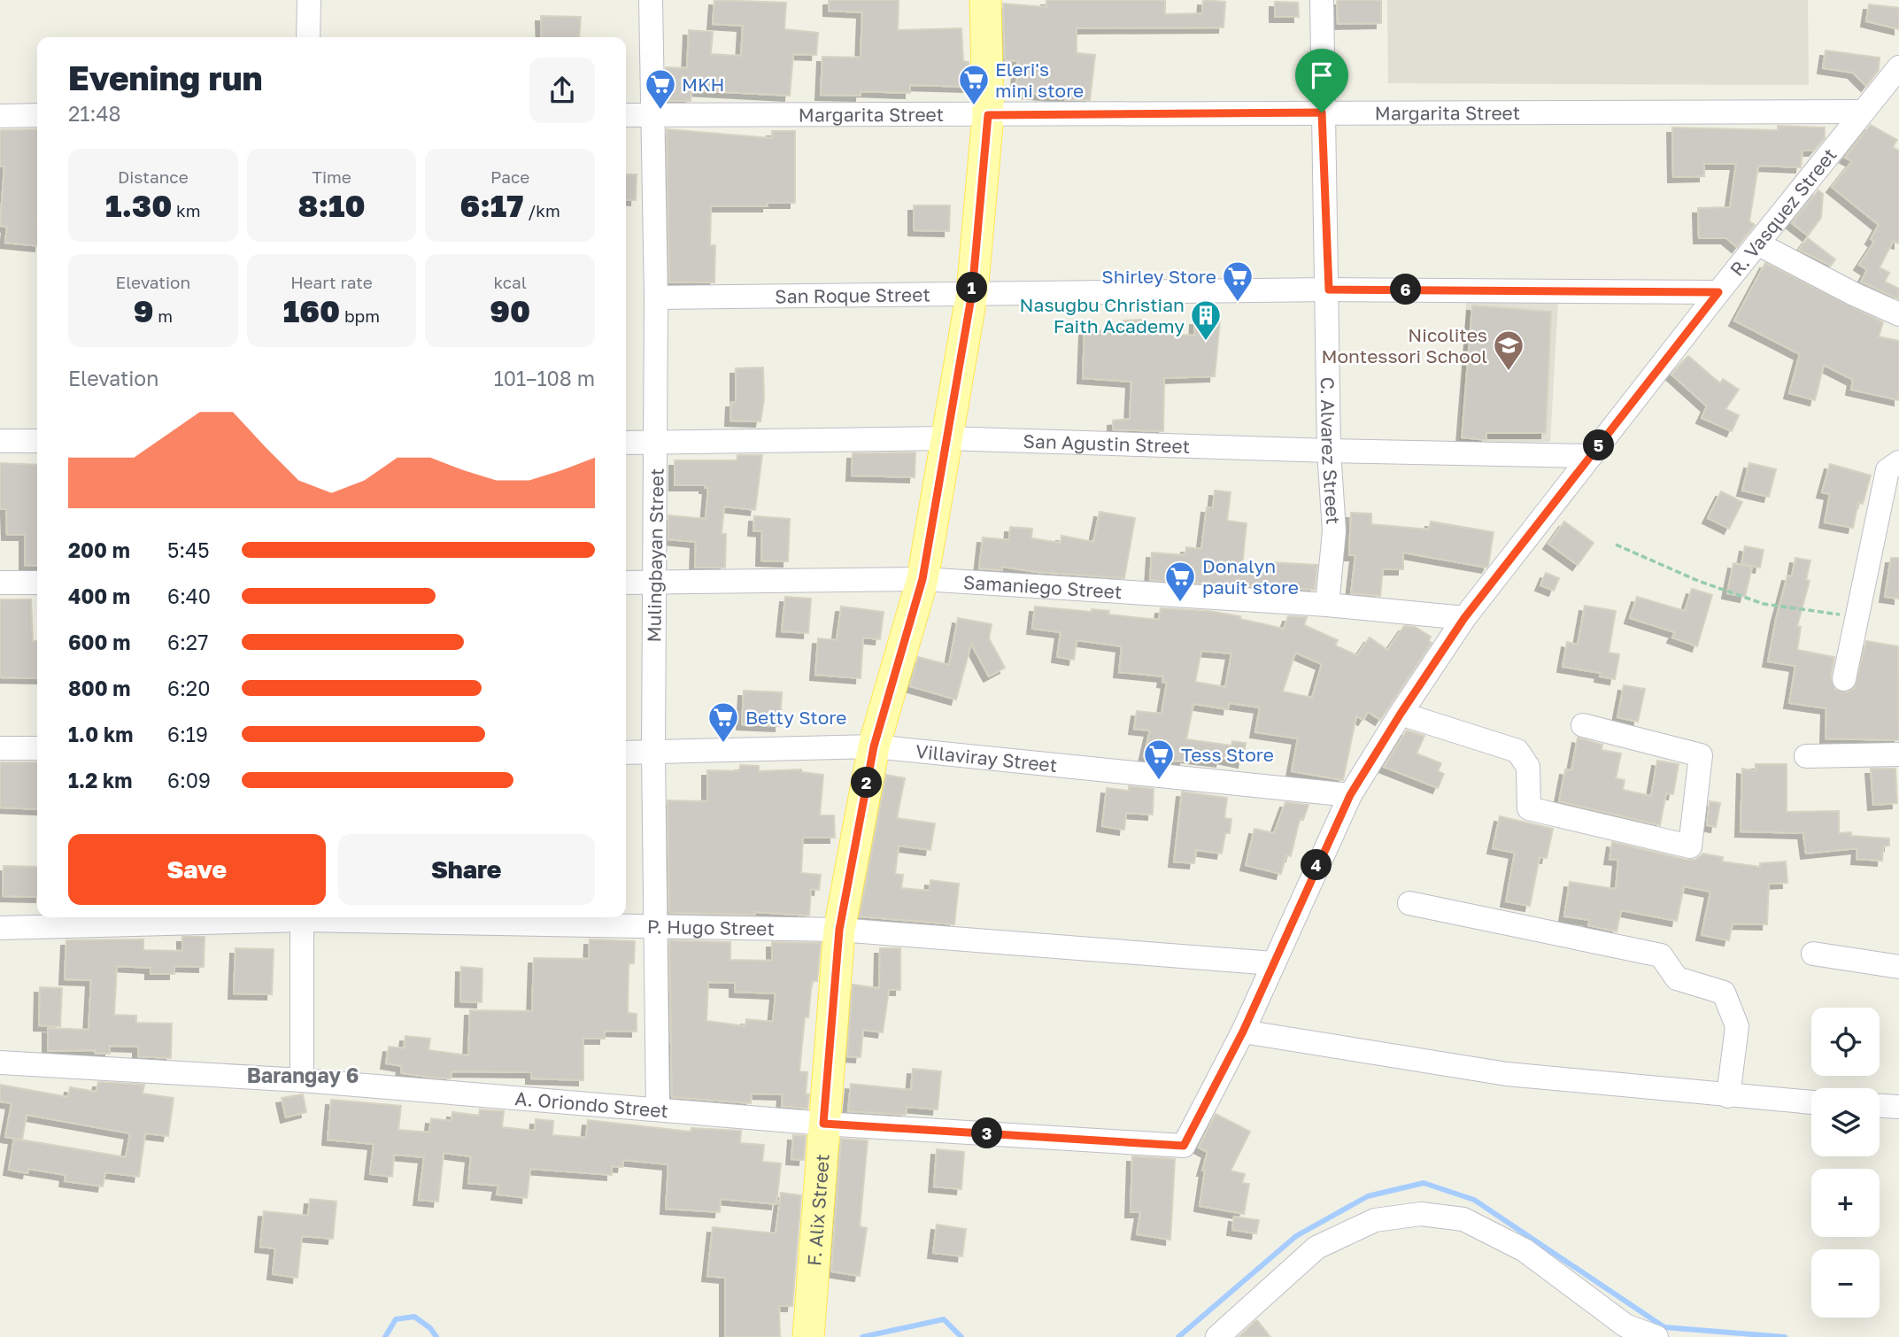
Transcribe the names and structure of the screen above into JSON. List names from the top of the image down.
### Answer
{
  "streets": {
    "main road": ["F. Alix Street"],
    "street": [
      "Margarita Street",
      "R. Vasquez Street",
      "San Roque Street",
      "San Agustin Street",
      "C. Alvarez Street",
      "Mulingbayan Street",
      "Samaniego Street",
      "Villaviray Street",
      "P. Hugo Street",
      "A. Oriondo Street"
    ]
  },
  "crossings": [
    ["Margarita Street", "R. Vasquez Street"],
    ["Margarita Street", "C. Alvarez Street"],
    ["Margarita Street", "Mulingbayan Street"],
    ["Margarita Street", "F. Alix Street"],
    ["R. Vasquez Street", "San Roque Street"],
    ["R. Vasquez Street", "San Agustin Street"],
    ["R. Vasquez Street", "Samaniego Street"],
    ["R. Vasquez Street", "Villaviray Street"],
    ["R. Vasquez Street", "P. Hugo Street"],
    ["R. Vasquez Street", "A. Oriondo Street"],
    ["San Roque Street", "C. Alvarez Street"],
    ["San Roque Street", "Mulingbayan Street"],
    ["San Roque Street", "F. Alix Street"],
    ["San Agustin Street", "C. Alvarez Street"],
    ["San Agustin Street", "Mulingbayan Street"],
    ["San Agustin Street", "F. Alix Street"],
    ["C. Alvarez Street", "Samaniego Street"],
    ["Mulingbayan Street", "Samaniego Street"],
    ["Mulingbayan Street", "Villaviray Street"],
    ["Mulingbayan Street", "P. Hugo Street"],
    ["Mulingbayan Street", "A. Oriondo Street"],
    ["Samaniego Street", "F. Alix Street"],
    ["Villaviray Street", "F. Alix Street"],
    ["P. Hugo Street", "F. Alix Street"],
    ["A. Oriondo Street", "F. Alix Street"]
  ],
  "districts": ["Barangay 6"],
  "places": {
    "supermarket": [
      "Eleri's mini store",
      "MKH",
      "Shirley Store",
      "Donalyn pauit store",
      "Betty Store",
      "Tess Store"
    ],
    "building": ["Nasugbu Christian Faith Academy"],
    "school or university": ["Nicolites Montessori School"]
  },
  "page": {
    "heading": ["Evening run", "21:48"],
    "stats": [
      ["Distance", "1.30 km"],
      ["Time", "8:10"],
      ["Pace", "6:17 /km"],
      ["Elevation", "9 m"],
      ["Heart rate", "160 bpm"],
      ["kcal", "90"]
    ],
    "pins": [
      "1",
      "6",
      "5",
      "2",
      "4",
      "3"
    ],
    "chart": ["Elevation", "101–108 m"],
    "list": [
      {
        "name": "200 m",
        "note": "5:45"
      },
      {
        "name": "400 m",
        "note": "6:40"
      },
      {
        "name": "600 m",
        "note": "6:27"
      },
      {
        "name": "800 m",
        "note": "6:20"
      },
      {
        "name": "1.0 km",
        "note": "6:19"
      },
      {
        "name": "1.2 km",
        "note": "6:09"
      }
    ],
    "buttons": ["Save", "Share"],
    "map_buttons": ["+", "−"]
  }
}
